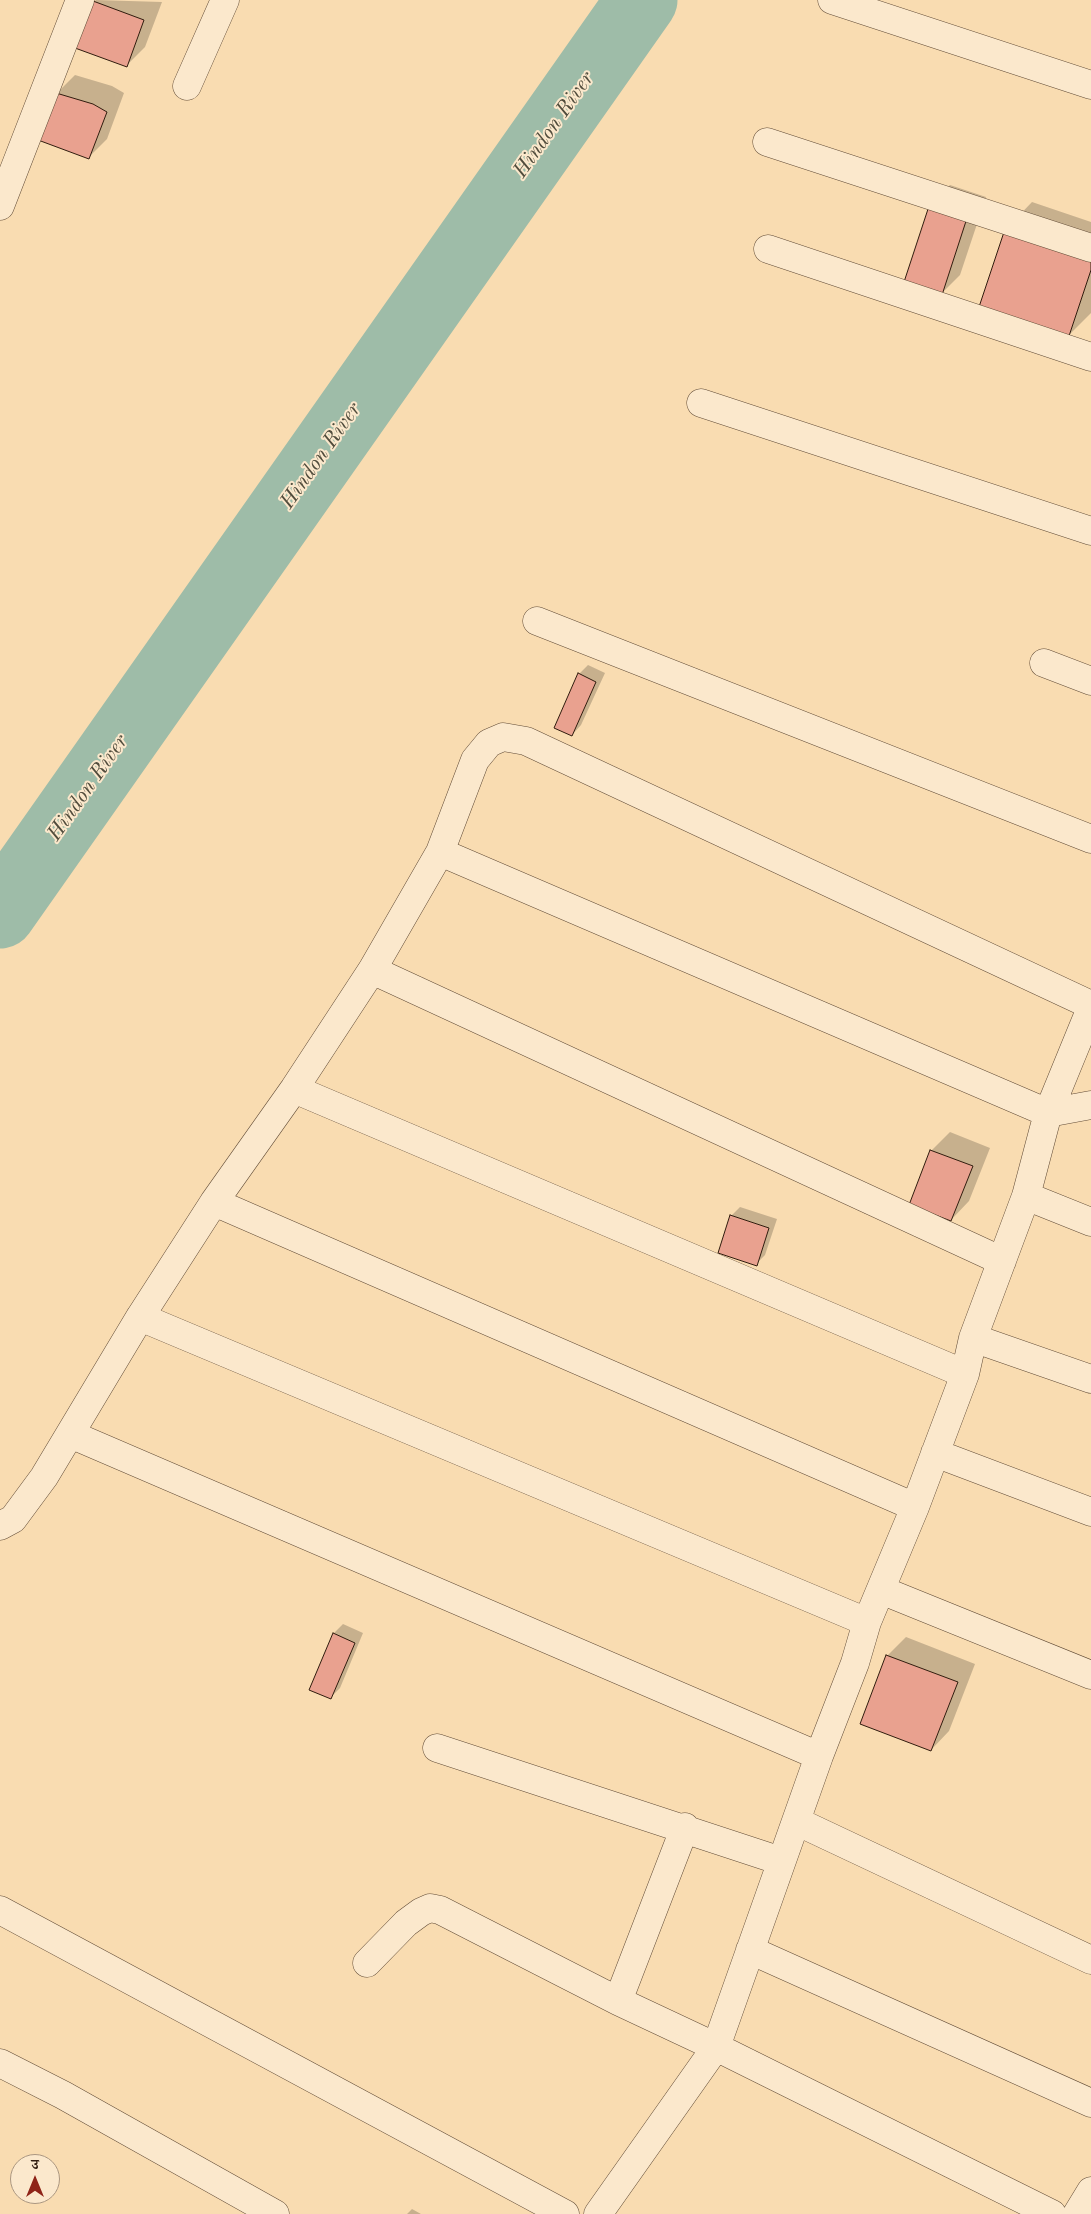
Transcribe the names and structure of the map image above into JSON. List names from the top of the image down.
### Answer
{
  "water": ["Hindon River"],
  "north": "top"
}
